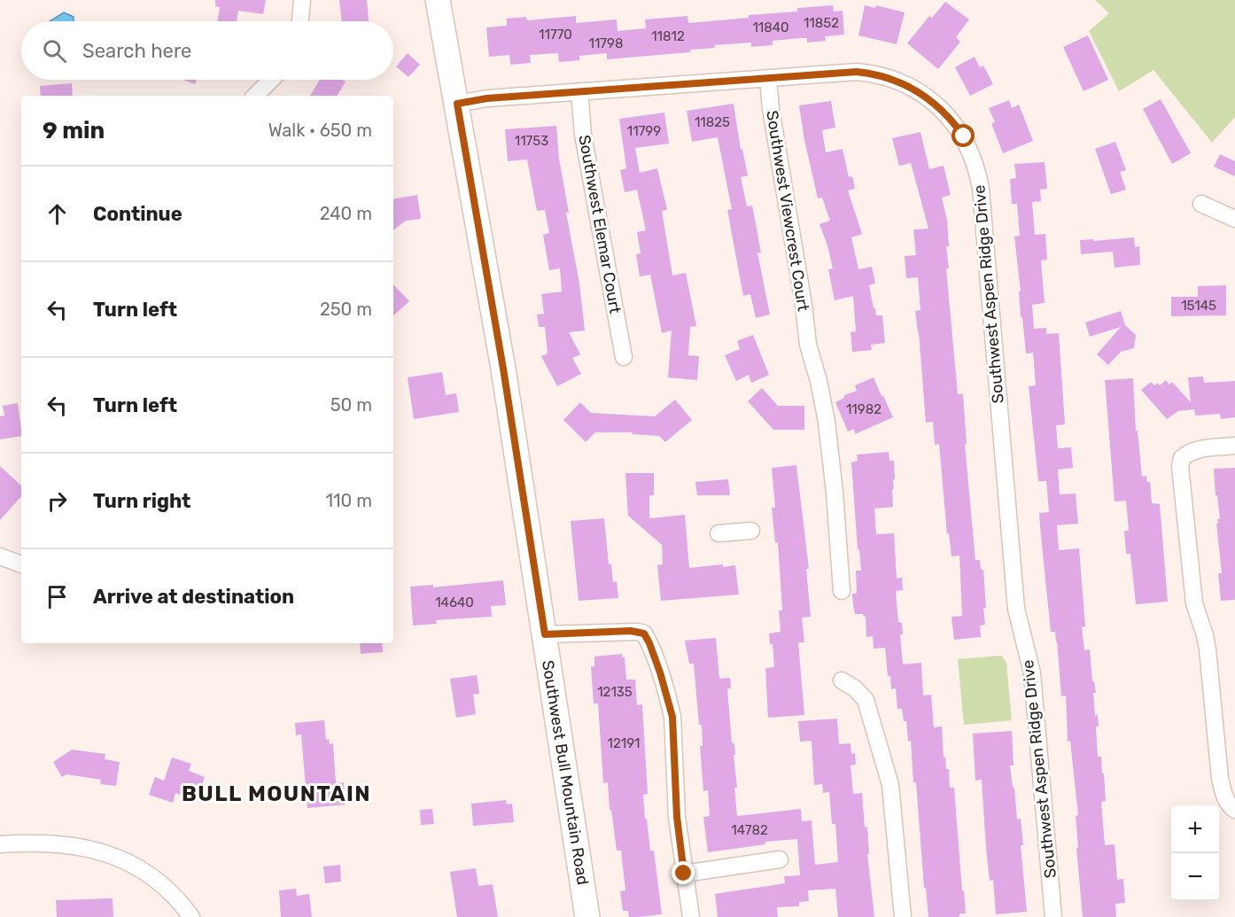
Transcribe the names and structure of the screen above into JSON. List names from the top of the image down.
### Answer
{
  "streets": {
    "main road": ["Southwest Bull Mountain Road"],
    "street": ["Southwest Viewcrest Court", "Southwest Elemar Court", "Southwest Aspen Ridge Drive"]
  },
  "crossings": [
    ["Southwest Viewcrest Court", "Southwest Aspen Ridge Drive"],
    ["Southwest Elemar Court", "Southwest Aspen Ridge Drive"],
    ["Southwest Aspen Ridge Drive", "Southwest Bull Mountain Road"]
  ],
  "districts": ["BULL MOUNTAIN"],
  "house_numbers": [
    "11852",
    "11840",
    "11770",
    "11812",
    "11798",
    "11825",
    "11799",
    "11753",
    "15145",
    "11982",
    "14640",
    "12135",
    "12191",
    "14782"
  ],
  "page": {
    "search": "Search here",
    "heading": ["9 min", "Walk · 650 m"],
    "list": [
      ["Continue", "240 m"],
      ["Turn left", "250 m"],
      ["Turn left", "50 m"],
      ["Turn right", "110 m"],
      "Arrive at destination"
    ],
    "map_buttons": ["+", "−"]
  }
}
